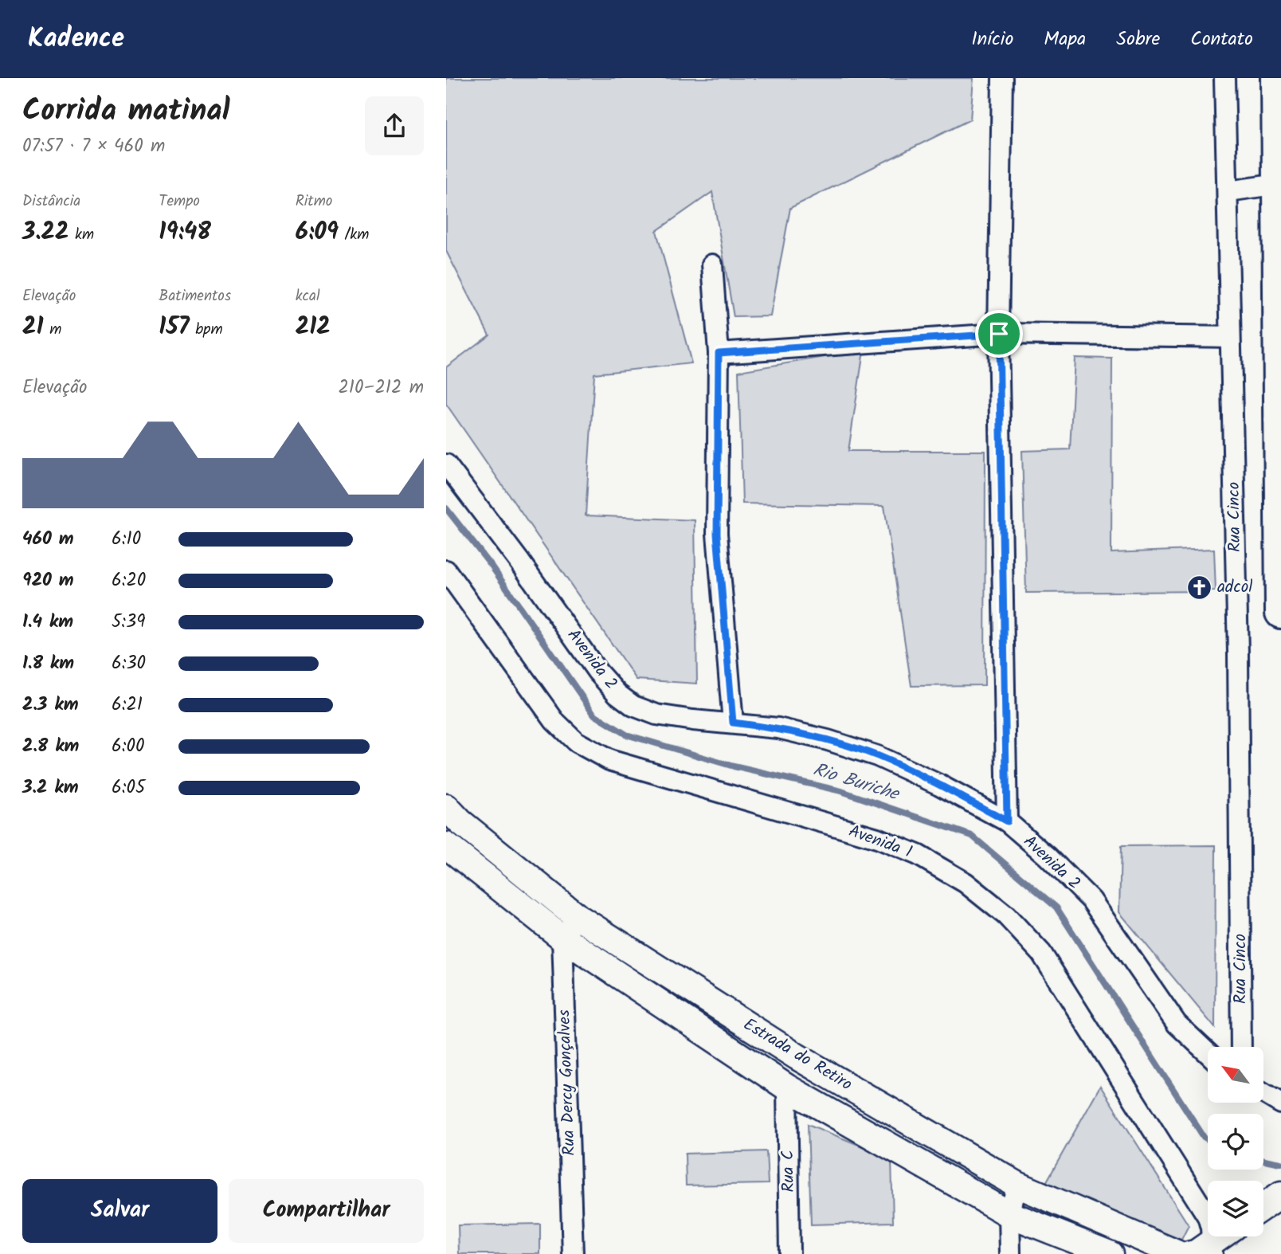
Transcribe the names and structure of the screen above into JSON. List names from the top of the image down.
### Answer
{
  "streets": {
    "street": [
      "Rua Cinco",
      "Avenida 2",
      "Avenida 1",
      "Estrada do Retiro",
      "Rua Dercy Gonçalves",
      "Rua C"
    ]
  },
  "crossings": [
    ["Estrada do Retiro", "Rua Dercy Gonçalves"],
    ["Estrada do Retiro", "Rua C"]
  ],
  "water": ["Rio Buriche"],
  "places": {
    "church": ["adcol"]
  },
  "north": "top left",
  "page": {
    "header": "Kadence",
    "nav": [
      "Início",
      "Mapa",
      "Sobre",
      "Contato"
    ],
    "heading": ["Corrida matinal", "07:57 · 7 × 460 m"],
    "stats": [
      ["Distância", "3.22 km"],
      ["Tempo", "19:48"],
      ["Ritmo", "6:09 /km"],
      ["Elevação", "21 m"],
      ["Batimentos", "157 bpm"],
      ["kcal", "212"]
    ],
    "chart": ["Elevação", "210–212 m"],
    "list": [
      {
        "name": "460 m",
        "note": "6:10"
      },
      {
        "name": "920 m",
        "note": "6:20"
      },
      {
        "name": "1.4 km",
        "note": "5:39"
      },
      {
        "name": "1.8 km",
        "note": "6:30"
      },
      {
        "name": "2.3 km",
        "note": "6:21"
      },
      {
        "name": "2.8 km",
        "note": "6:00"
      },
      {
        "name": "3.2 km",
        "note": "6:05"
      }
    ],
    "buttons": ["Salvar", "Compartilhar"]
  }
}
